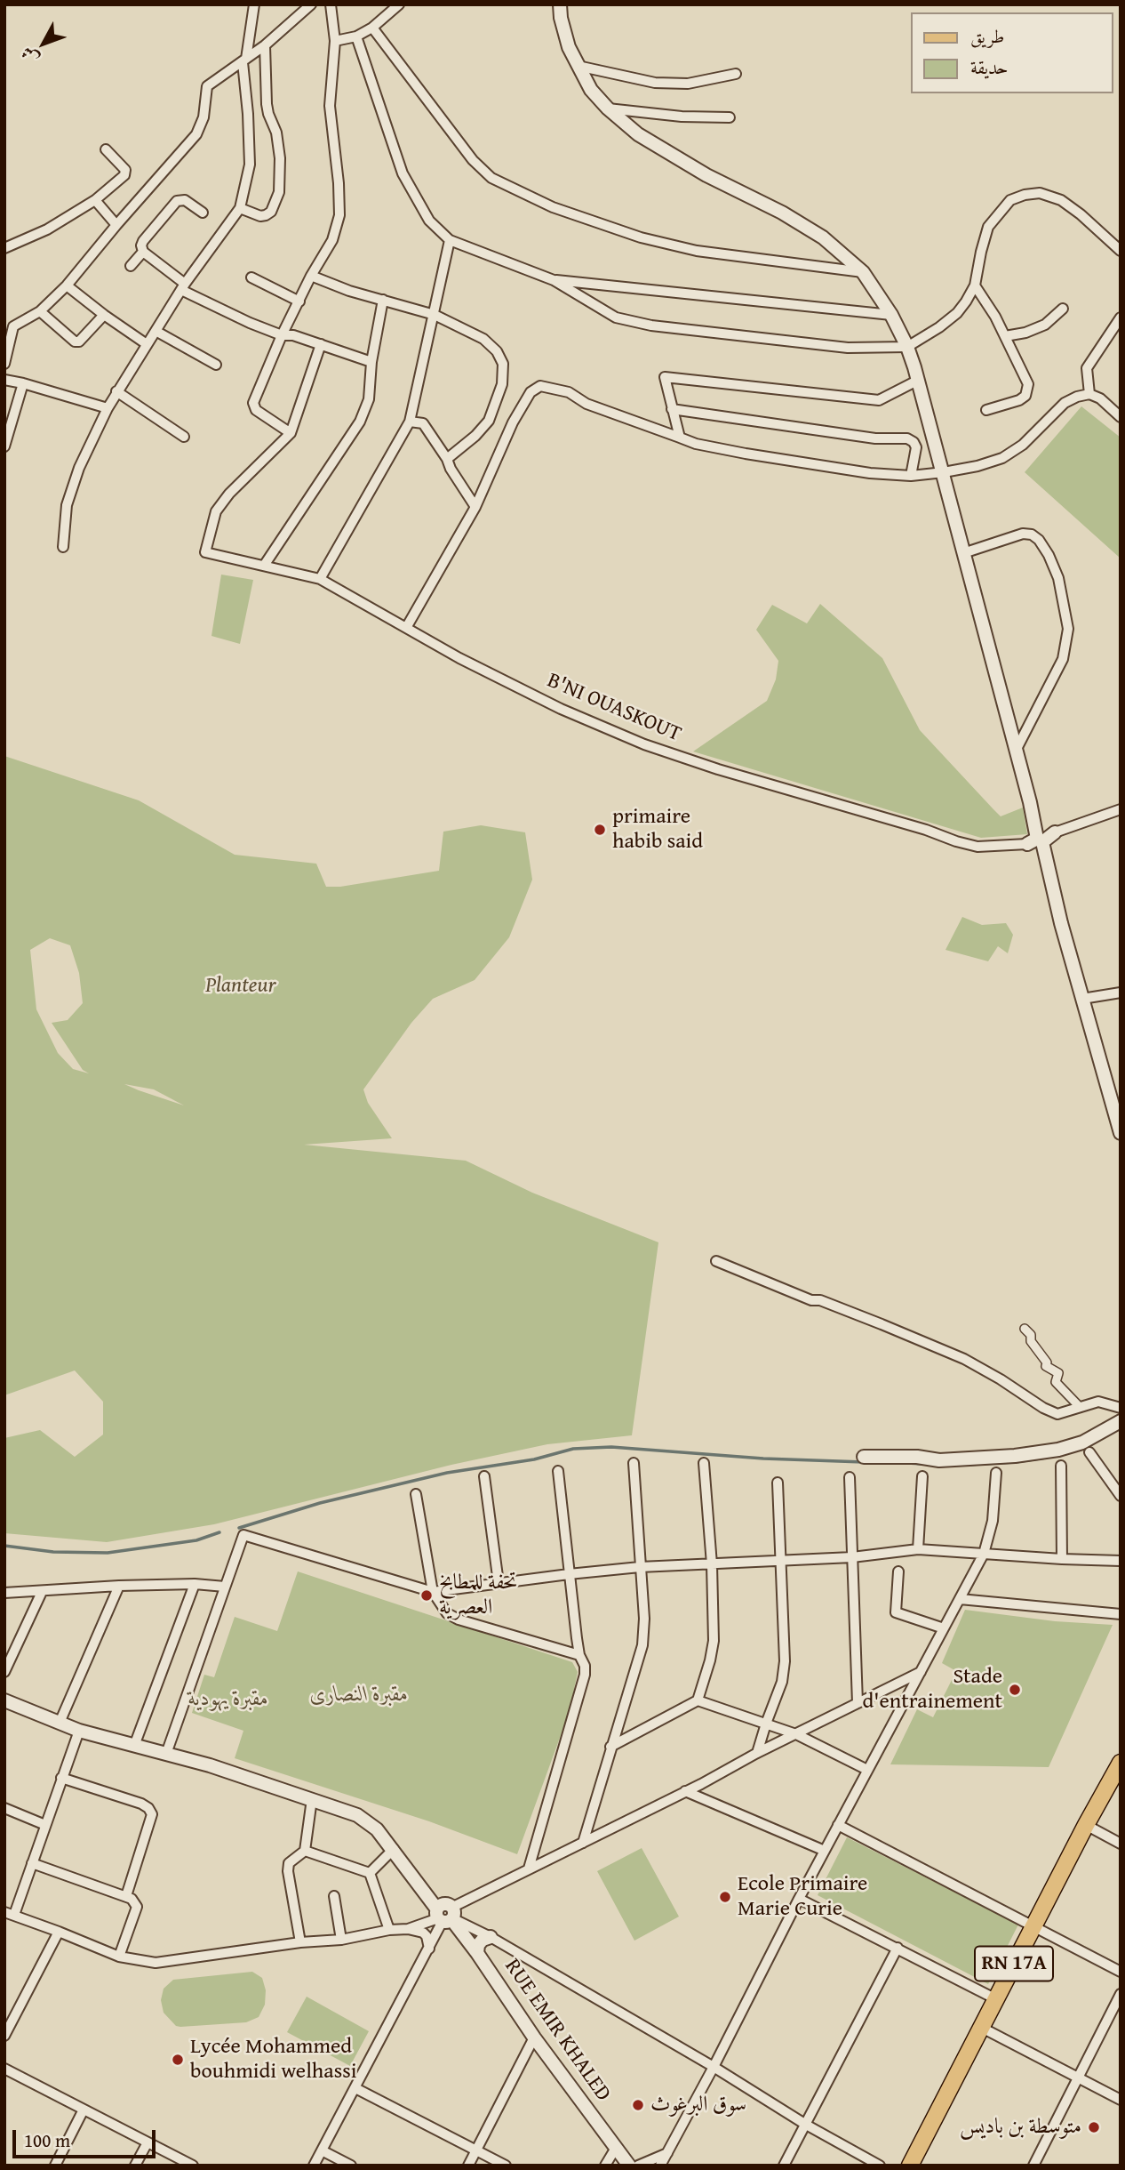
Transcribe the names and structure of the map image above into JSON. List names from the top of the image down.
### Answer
{
  "streets": {
    "main road": ["RN 17A"],
    "street": ["B'NI OUASKOUT", "RUE EMIR KHALED"]
  },
  "parks": ["Planteur", "مقبرة النصارى", "مقبرة يهودية"],
  "places": [
    "primaire habib said",
    "تحفة للمطابخ العصرية",
    "Stade d'entrainement",
    "Ecole Primaire Marie Curie",
    "Lycée Mohammed bouhmidi welhassi",
    "سوق البرغوث",
    "متوسطة بن باديس"
  ],
  "legend": ["طريق", "حديقة"],
  "scale_bar": "100 m",
  "north": "bottom left"
}
